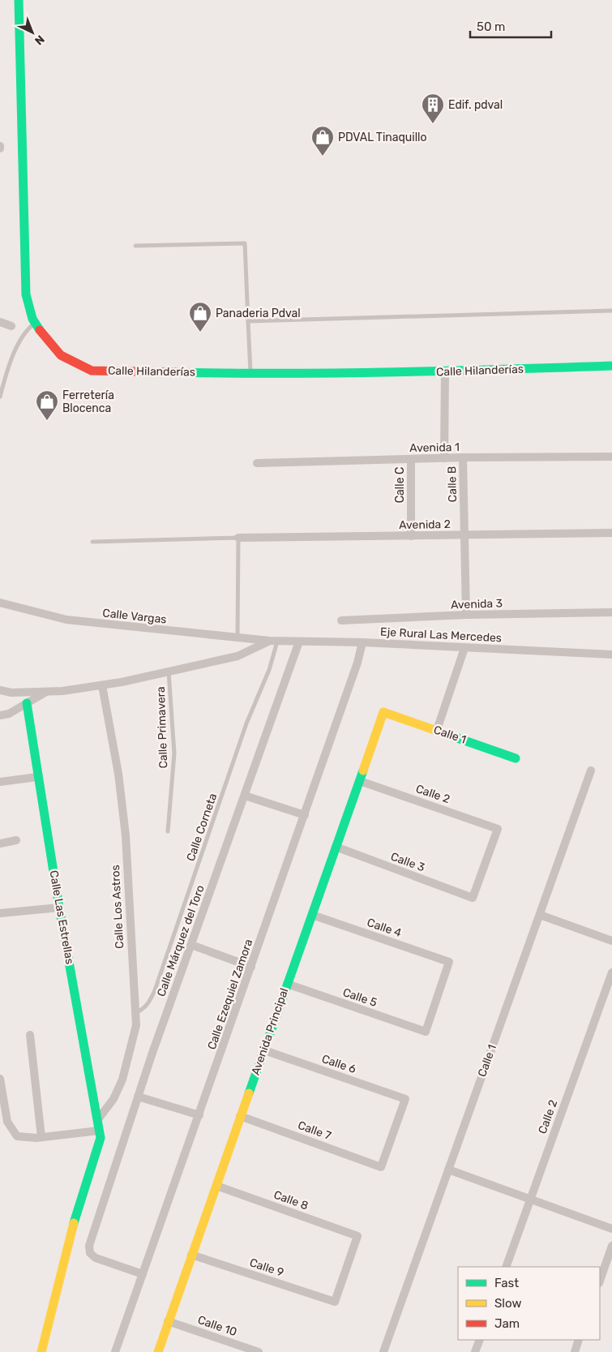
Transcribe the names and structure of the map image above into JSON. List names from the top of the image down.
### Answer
{
  "streets": {
    "street": [
      "Calle Hilanderías",
      "Avenida 1",
      "Calle B",
      "Calle C",
      "Avenida 2",
      "Avenida 3",
      "Calle Vargas",
      "Eje Rural Las Mercedes",
      "Calle 1",
      "Calle 2",
      "Calle 3",
      "Calle Los Astros",
      "Calle Las Estrellas",
      "Calle 4",
      "Calle Márquez del Toro",
      "Calle Ezequiel Zamora",
      "Calle 5",
      "Avenida Principal",
      "Calle 6",
      "Calle 7",
      "Calle 8",
      "Calle 9",
      "Calle 10"
    ],
    "lane": ["Calle Primavera", "Calle Corneta"]
  },
  "crossings": [
    ["Avenida 1", "Calle B"],
    ["Avenida 1", "Calle C"],
    ["Calle B", "Avenida 2"],
    ["Calle B", "Avenida 3"],
    ["Calle C", "Avenida 2"],
    ["Calle Vargas", "Eje Rural Las Mercedes"],
    ["Calle Vargas", "Calle Corneta"],
    ["Eje Rural Las Mercedes", "Calle Corneta"],
    ["Eje Rural Las Mercedes", "Calle Márquez del Toro"],
    ["Eje Rural Las Mercedes", "Calle Ezequiel Zamora"],
    ["Calle 1", "Avenida Principal"],
    ["Calle 2", "Calle 3"],
    ["Calle 2", "Avenida Principal"],
    ["Calle Corneta", "Calle Los Astros"],
    ["Calle 3", "Avenida Principal"],
    ["Calle Los Astros", "Calle Las Estrellas"],
    ["Calle 4", "Calle 5"],
    ["Calle 4", "Avenida Principal"],
    ["Calle Márquez del Toro", "Calle Ezequiel Zamora"],
    ["Calle 5", "Avenida Principal"],
    ["Avenida Principal", "Calle 6"],
    ["Avenida Principal", "Calle 7"],
    ["Avenida Principal", "Calle 8"],
    ["Avenida Principal", "Calle 9"],
    ["Avenida Principal", "Calle 10"],
    ["Calle 6", "Calle 7"],
    ["Calle 8", "Calle 9"]
  ],
  "places": {
    "building": ["Edif. pdval"],
    "shop": ["PDVAL Tinaquillo", "Panaderia Pdval", "Ferretería Blocenca"]
  },
  "legend": ["Fast", "Slow", "Jam"],
  "scale_bar": "50 m",
  "north": "bottom right"
}
